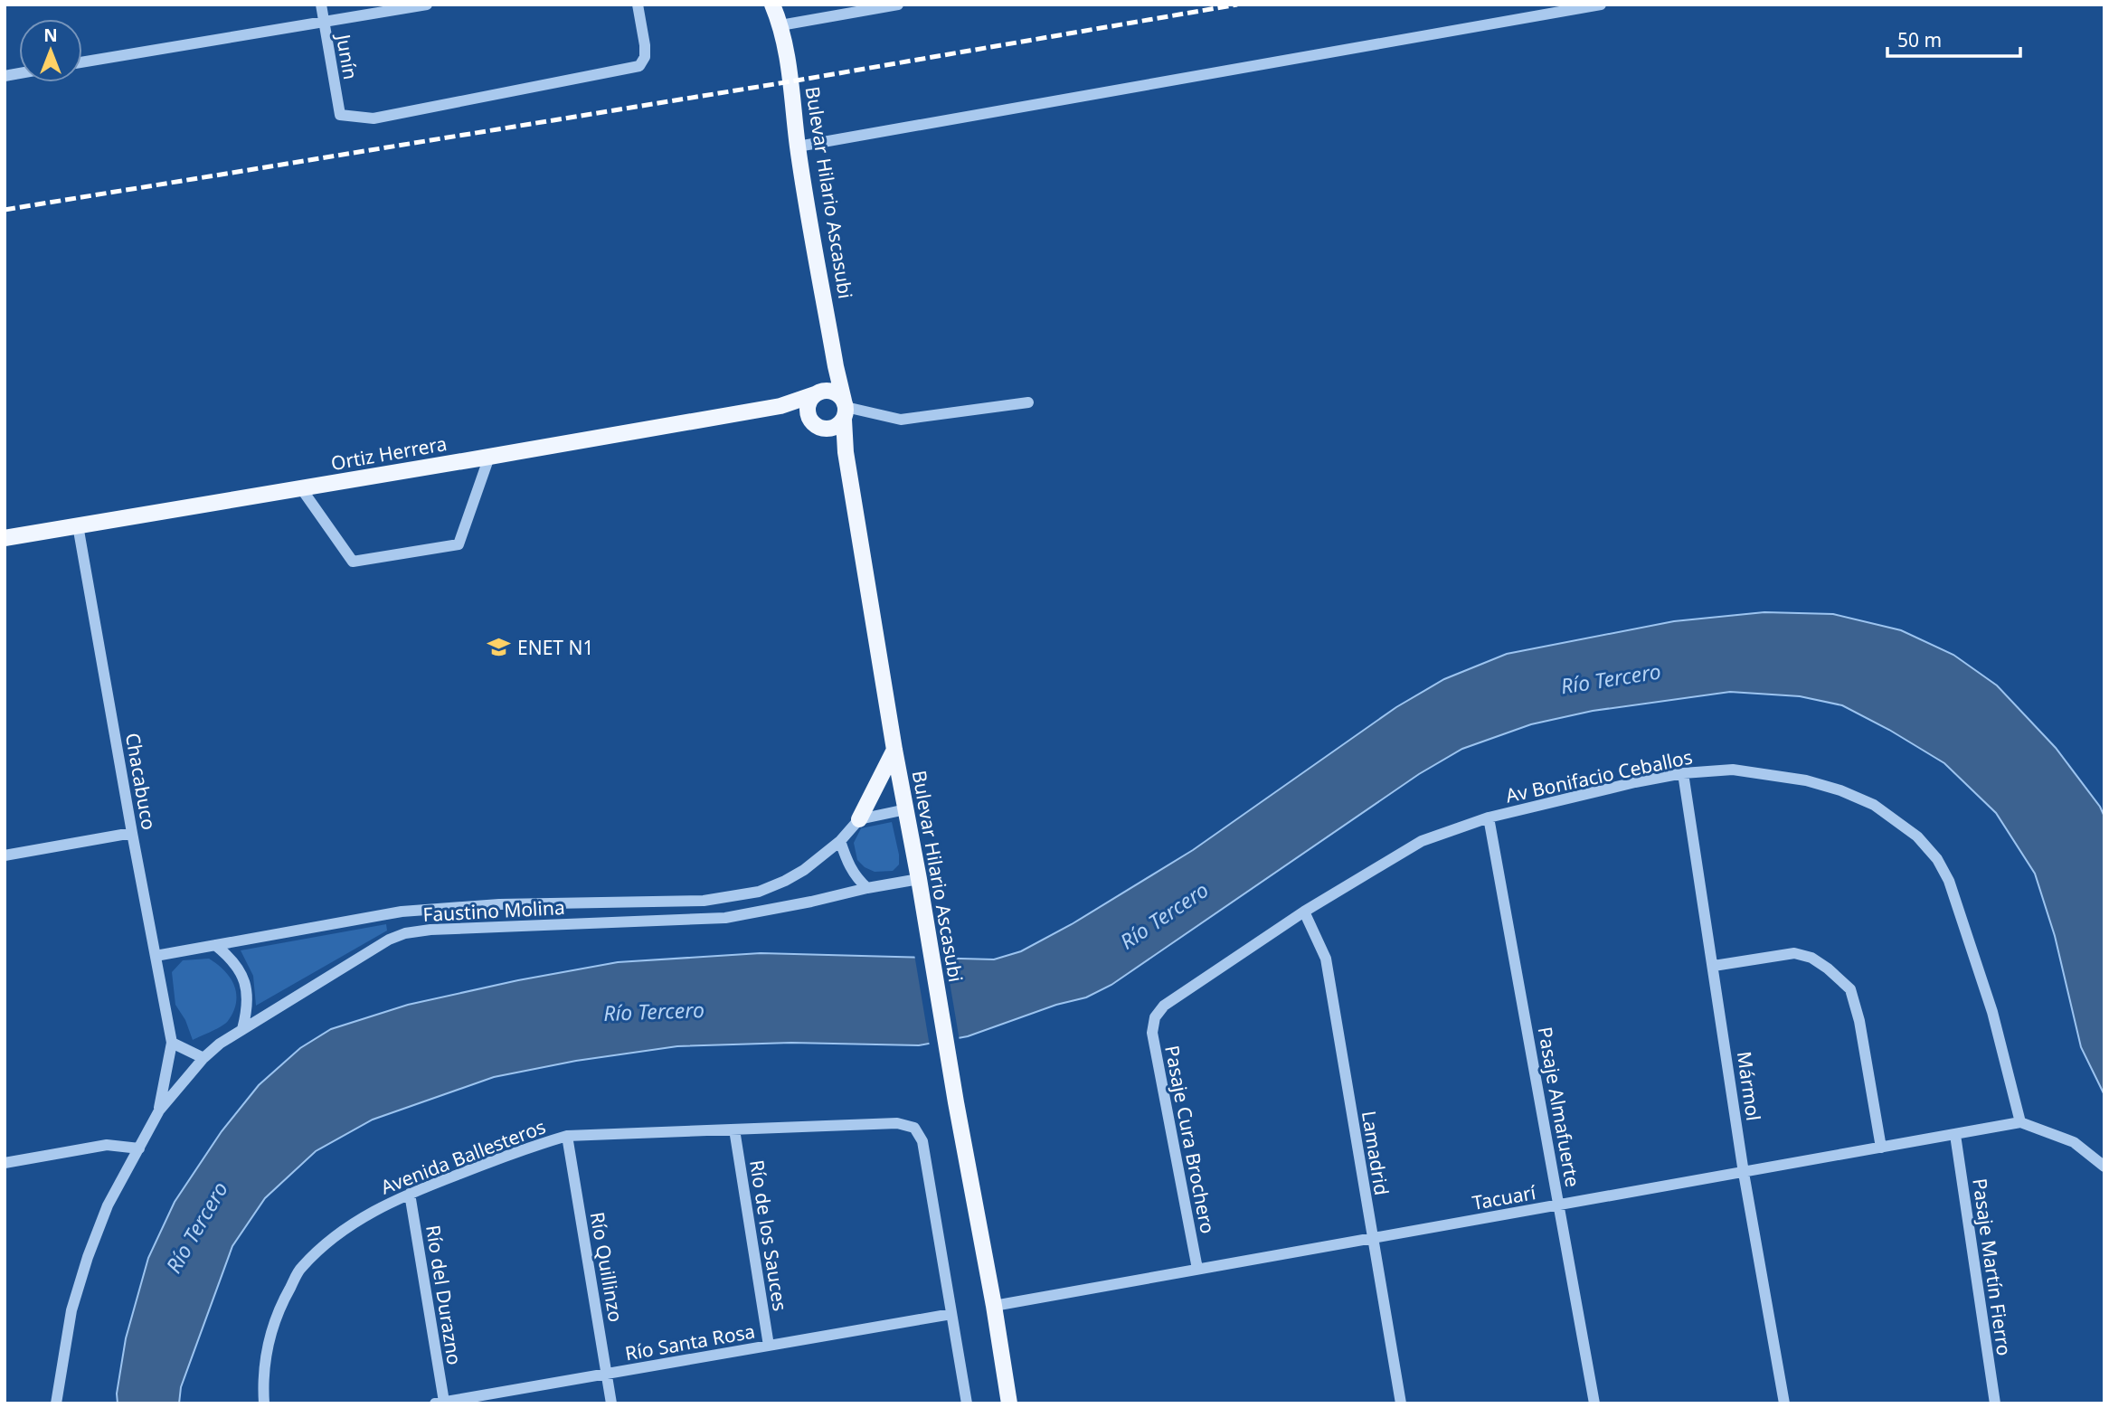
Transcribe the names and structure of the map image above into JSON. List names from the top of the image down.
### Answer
{
  "streets": {
    "main road": ["Bulevar Hilario Ascasubi", "Ortiz Herrera"],
    "street": [
      "Junín",
      "Av Bonifacio Ceballos",
      "Chacabuco",
      "Faustino Molina",
      "Mármol",
      "Pasaje Almafuerte",
      "Pasaje Cura Brochero",
      "Lamadrid",
      "Avenida Ballesteros",
      "Tacuarí",
      "Río de los Sauces",
      "Río Quillinzo",
      "Pasaje Martín Fierro",
      "Río del Durazno",
      "Río Santa Rosa"
    ]
  },
  "crossings": [
    ["Bulevar Hilario Ascasubi", "Ortiz Herrera"],
    ["Bulevar Hilario Ascasubi", "Faustino Molina"],
    ["Bulevar Hilario Ascasubi", "Tacuarí"],
    ["Ortiz Herrera", "Chacabuco"],
    ["Av Bonifacio Ceballos", "Mármol"],
    ["Av Bonifacio Ceballos", "Pasaje Almafuerte"],
    ["Av Bonifacio Ceballos", "Pasaje Cura Brochero"],
    ["Av Bonifacio Ceballos", "Lamadrid"],
    ["Av Bonifacio Ceballos", "Tacuarí"],
    ["Chacabuco", "Faustino Molina"],
    ["Mármol", "Tacuarí"],
    ["Pasaje Almafuerte", "Tacuarí"],
    ["Pasaje Cura Brochero", "Tacuarí"],
    ["Lamadrid", "Tacuarí"],
    ["Avenida Ballesteros", "Río de los Sauces"],
    ["Avenida Ballesteros", "Río Quillinzo"],
    ["Avenida Ballesteros", "Río del Durazno"],
    ["Avenida Ballesteros", "Río Santa Rosa"],
    ["Tacuarí", "Pasaje Martín Fierro"],
    ["Río de los Sauces", "Río Santa Rosa"],
    ["Río Quillinzo", "Río Santa Rosa"],
    ["Río del Durazno", "Río Santa Rosa"]
  ],
  "water": ["Río Tercero"],
  "places": {
    "school or university": ["ENET N1"]
  },
  "scale_bar": "50 m",
  "north": "top"
}
